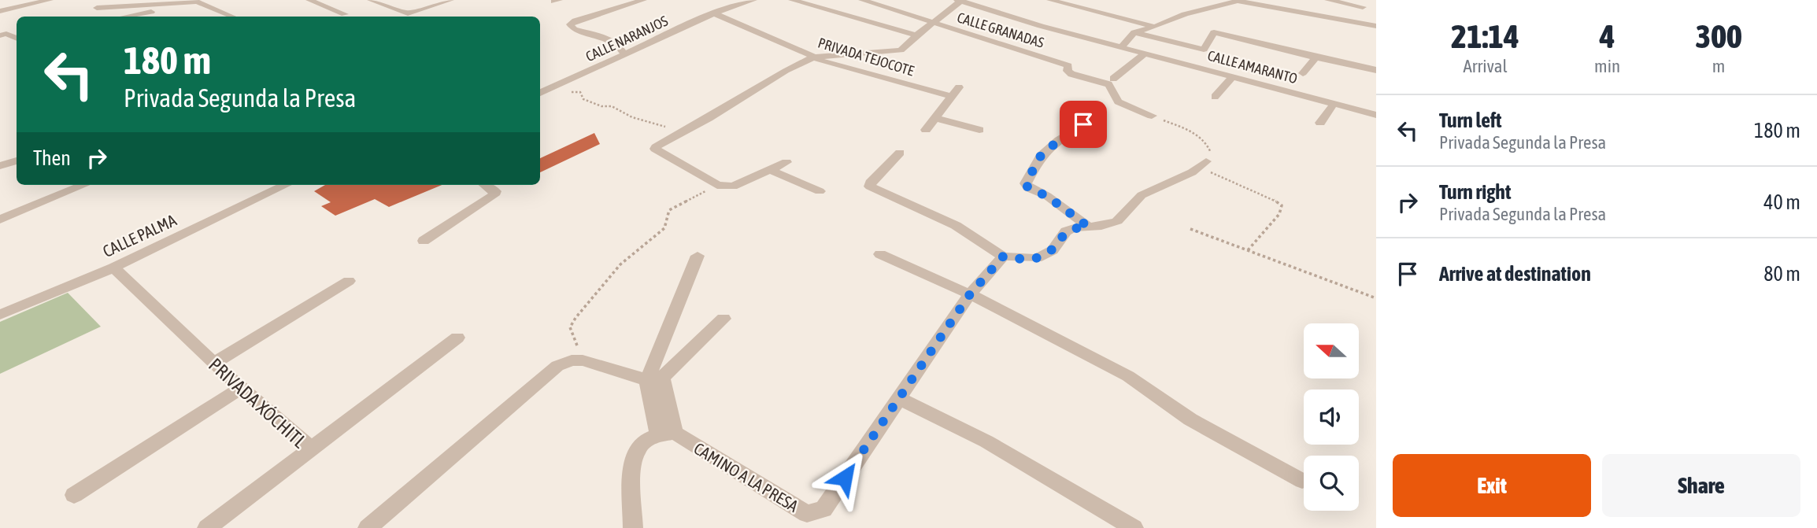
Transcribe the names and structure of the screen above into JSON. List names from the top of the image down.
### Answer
{
  "streets": {
    "street": [
      "CALLE GRANADAS",
      "CALLE NARANJOS",
      "PRIVADA TEJOCOTE",
      "CALLE AMARANTO",
      "CALLE PALMA",
      "PRIVADA XÓCHITL",
      "CAMINO A LA PRESA"
    ]
  },
  "crossings": [
    ["CALLE NARANJOS", "PRIVADA TEJOCOTE"],
    ["CALLE PALMA", "PRIVADA XÓCHITL"]
  ],
  "north": "left",
  "page": {
    "eta": [
      "21:14",
      "Arrival",
      "4",
      "min",
      "300",
      "m"
    ],
    "turn": ["180 m", "Privada Segunda la Presa"],
    "list": [
      {
        "name": "Turn left",
        "note": "Privada Segunda la Presa",
        "value": "180 m"
      },
      {
        "name": "Turn right",
        "note": "Privada Segunda la Presa",
        "value": "40 m"
      },
      {
        "name": "Arrive at destination",
        "value": "80 m"
      }
    ],
    "then": "Then",
    "buttons": ["Exit", "Share"]
  }
}
